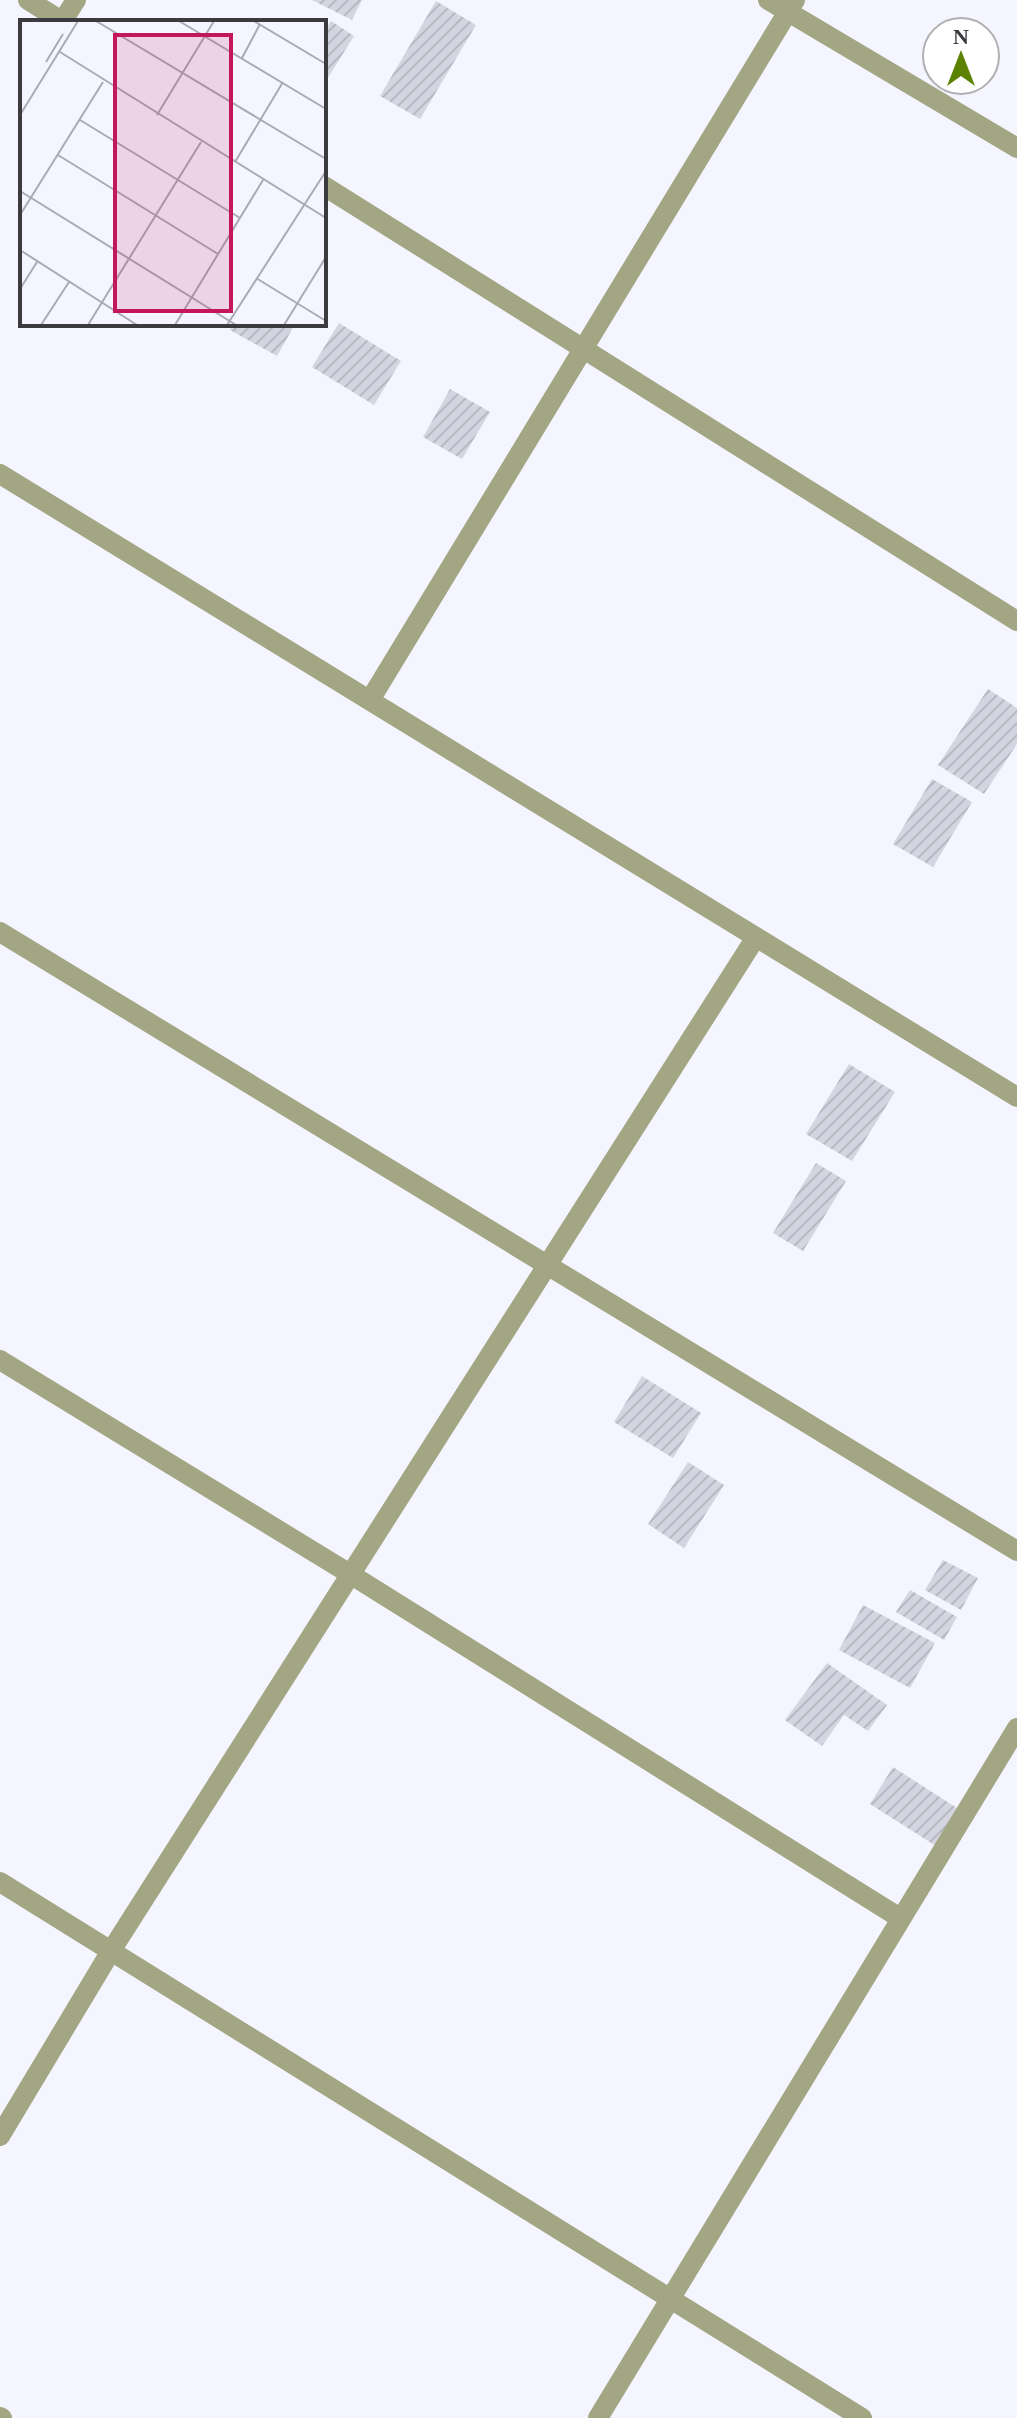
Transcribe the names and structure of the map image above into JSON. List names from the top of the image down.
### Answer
{
  "north": "top"
}
